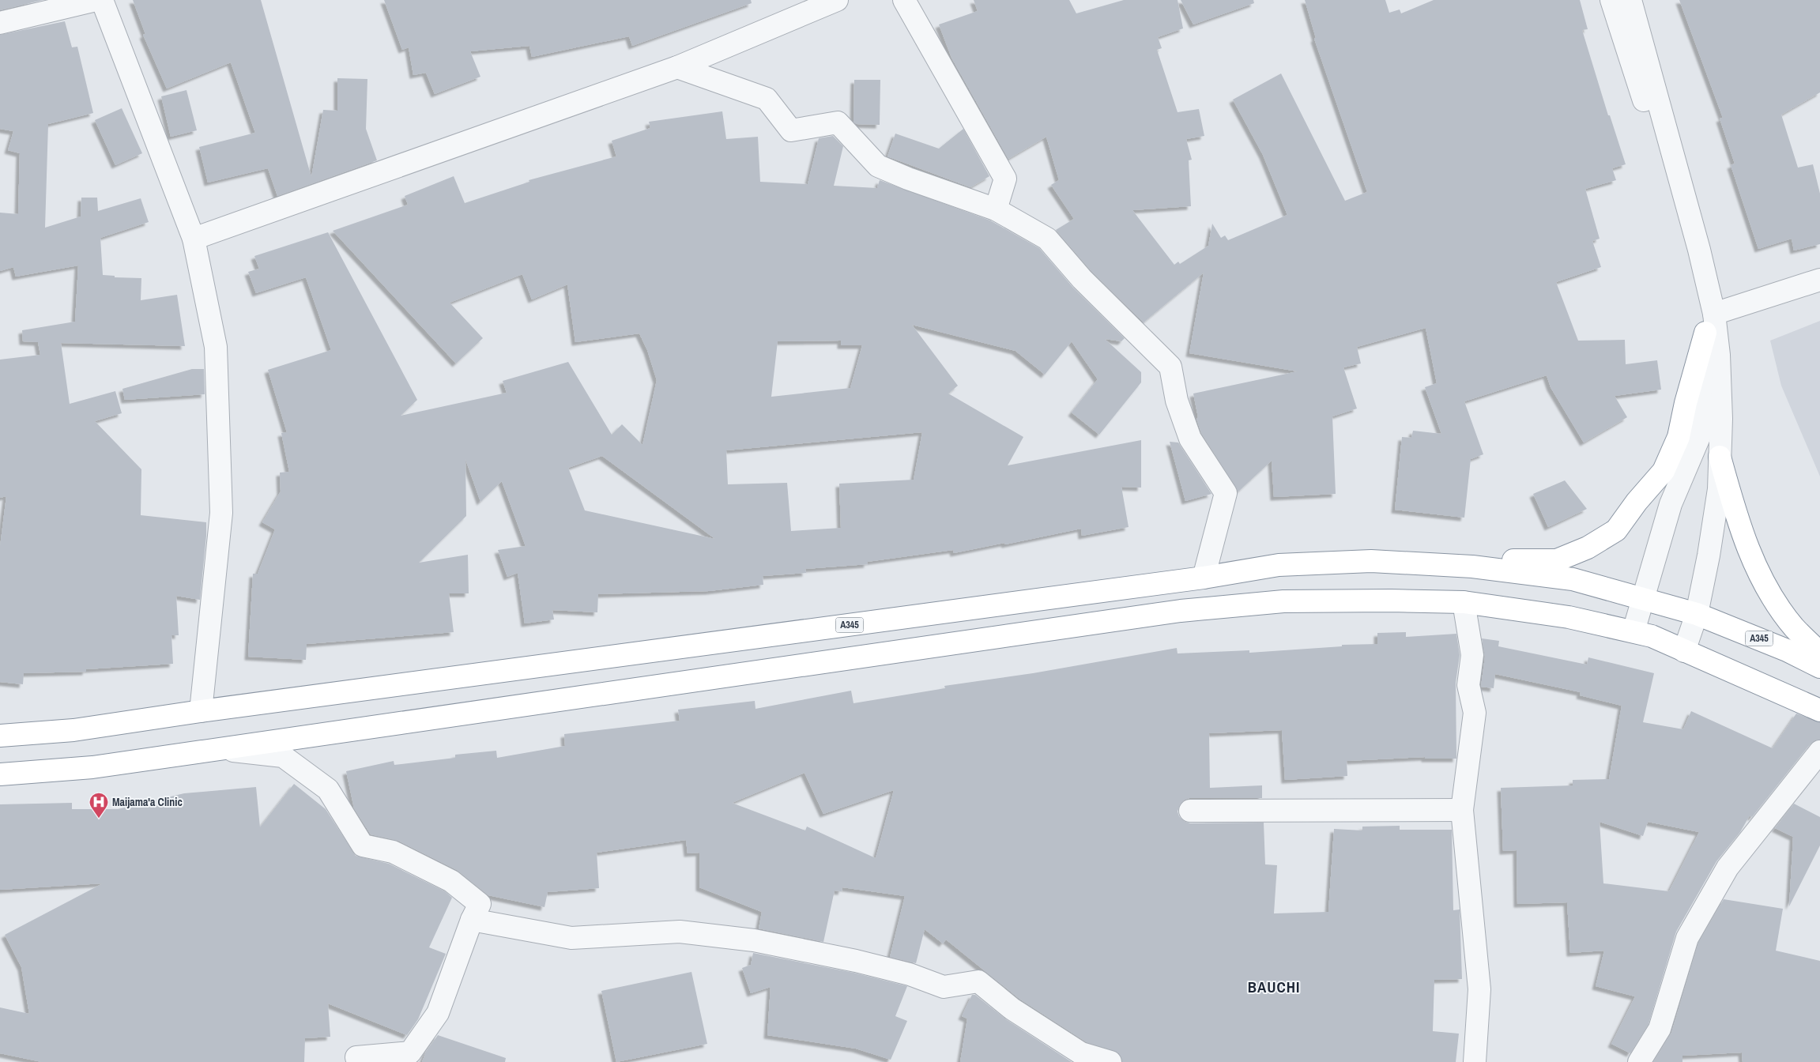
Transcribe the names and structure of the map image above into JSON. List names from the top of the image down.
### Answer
{
  "streets": {
    "highway": ["A345"]
  },
  "districts": ["BAUCHI"],
  "places": {
    "hospital": ["Maijama'a Clinic"]
  }
}
